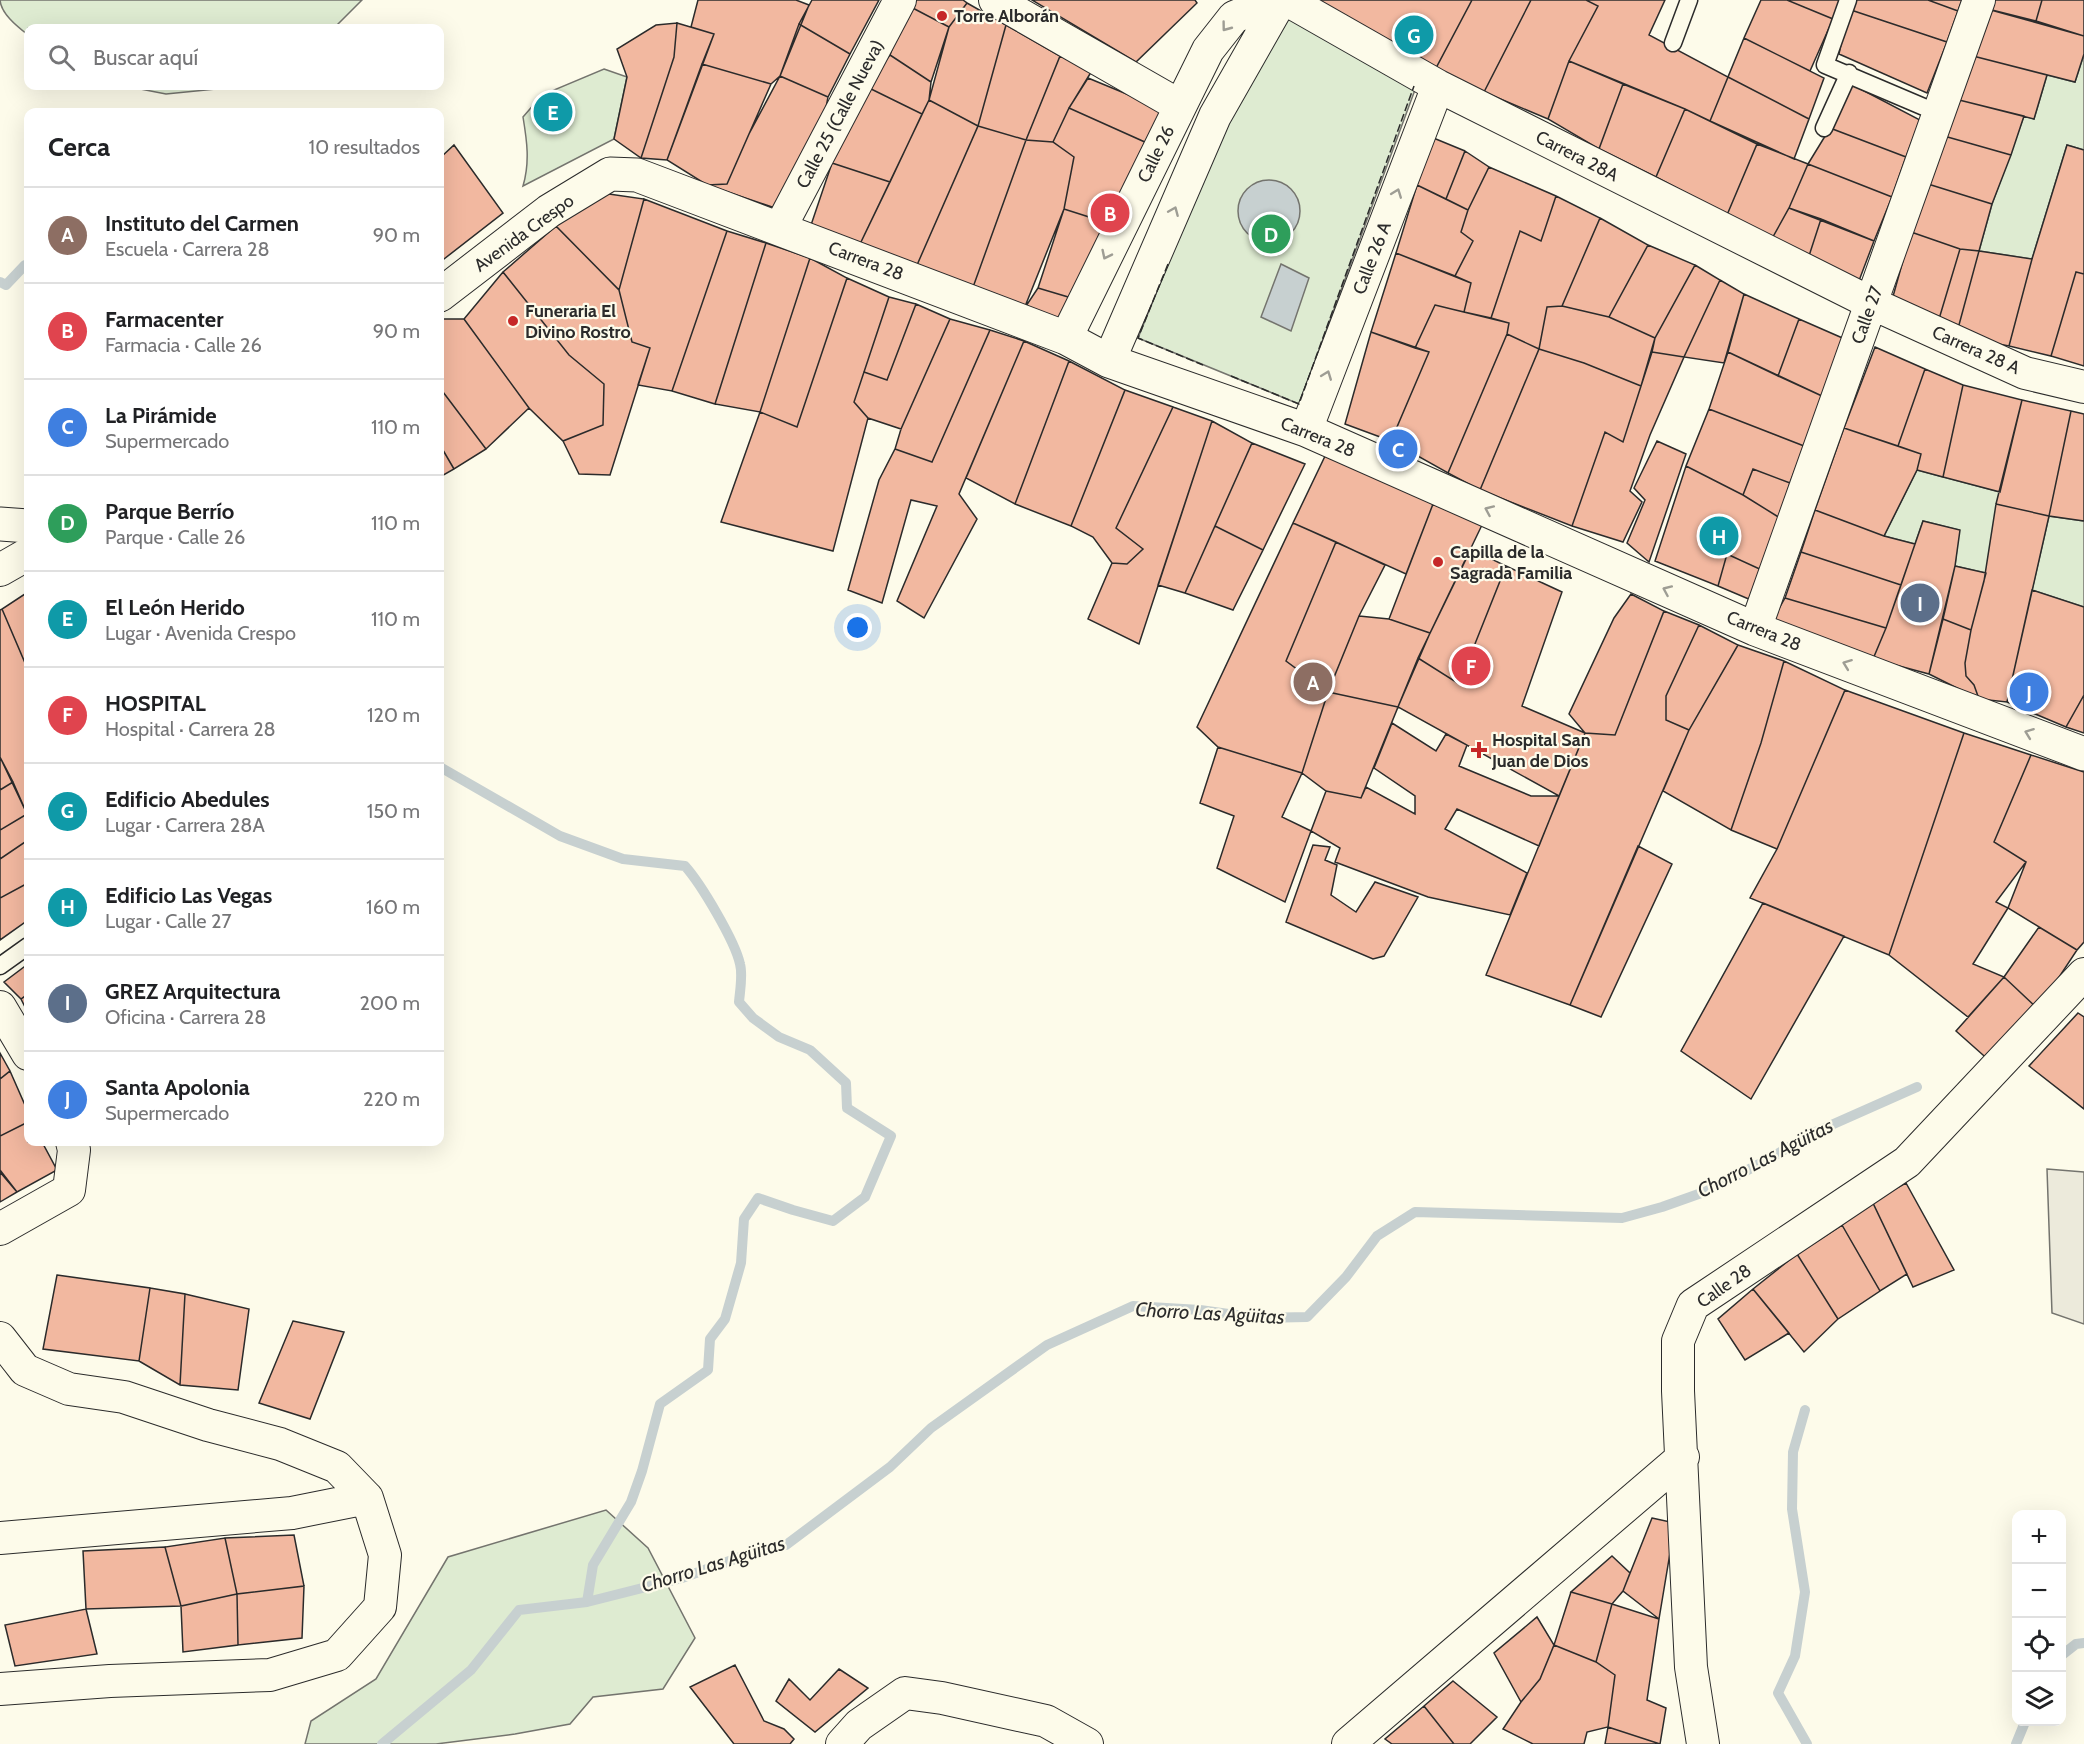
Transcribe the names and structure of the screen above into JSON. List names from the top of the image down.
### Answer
{
  "streets": {
    "main road": ["Avenida Crespo", "Carrera 28"],
    "street": [
      "Calle 25 (Calle Nueva)",
      "Calle 26",
      "Carrera 28A",
      "Calle 26 A",
      "Calle 27",
      "Carrera 28 A",
      "Calle 28"
    ]
  },
  "crossings": [
    ["Calle 25 (Calle Nueva)", "Carrera 28"],
    ["Calle 26", "Carrera 28"],
    ["Carrera 28A", "Calle 26 A"],
    ["Carrera 28A", "Calle 27"],
    ["Carrera 28A", "Carrera 28 A"],
    ["Avenida Crespo", "Carrera 28"],
    ["Calle 26 A", "Carrera 28"],
    ["Carrera 28", "Calle 27"],
    ["Calle 27", "Carrera 28 A"]
  ],
  "one_way": ["Calle 26 A", "Carrera 28"],
  "water": ["Chorro Las Agüitas"],
  "places": {
    "other": ["Torre Alborán", "Funeraria El Divino Rostro", "Capilla de la Sagrada Familia"],
    "health": ["Hospital San Juan de Dios"]
  },
  "page": {
    "pins": [
      "G",
      "E",
      "B",
      "D",
      "C",
      "H",
      "I",
      "F",
      "A",
      "J"
    ],
    "search": "Buscar aquí",
    "heading": ["Cerca", "10 resultados"],
    "list": [
      {
        "mark": "A",
        "name": "Instituto del Carmen",
        "note": "Escuela · Carrera 28",
        "value": "90 m"
      },
      {
        "mark": "B",
        "name": "Farmacenter",
        "note": "Farmacia · Calle 26",
        "value": "90 m"
      },
      {
        "mark": "C",
        "name": "La Pirámide",
        "note": "Supermercado",
        "value": "110 m"
      },
      {
        "mark": "D",
        "name": "Parque Berrío",
        "note": "Parque · Calle 26",
        "value": "110 m"
      },
      {
        "mark": "E",
        "name": "El León Herido",
        "note": "Lugar · Avenida Crespo",
        "value": "110 m"
      },
      {
        "mark": "F",
        "name": "HOSPITAL",
        "note": "Hospital · Carrera 28",
        "value": "120 m"
      },
      {
        "mark": "G",
        "name": "Edificio Abedules",
        "note": "Lugar · Carrera 28A",
        "value": "150 m"
      },
      {
        "mark": "H",
        "name": "Edificio Las Vegas",
        "note": "Lugar · Calle 27",
        "value": "160 m"
      },
      {
        "mark": "I",
        "name": "GREZ Arquitectura",
        "note": "Oficina · Carrera 28",
        "value": "200 m"
      },
      {
        "mark": "J",
        "name": "Santa Apolonia",
        "note": "Supermercado",
        "value": "220 m"
      }
    ],
    "map_buttons": ["+", "−"]
  }
}
